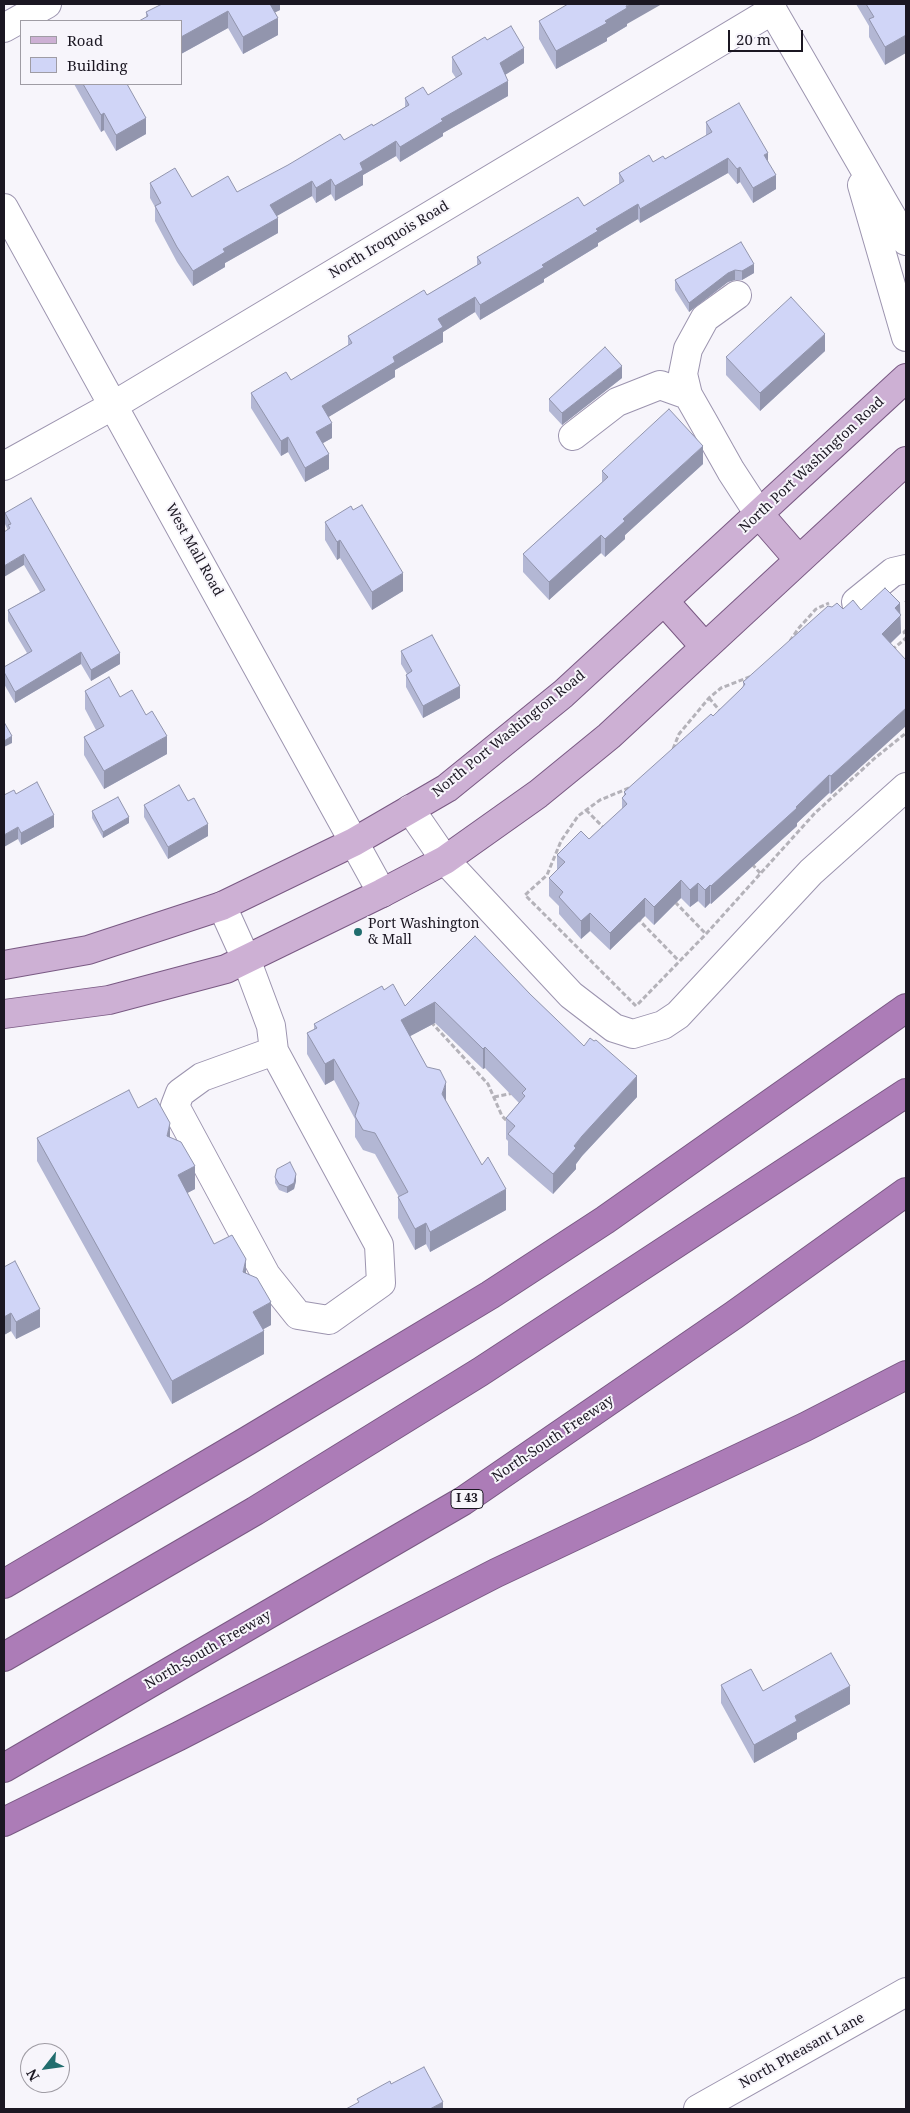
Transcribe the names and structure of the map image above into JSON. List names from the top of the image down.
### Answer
{
  "streets": {
    "highway": ["North-South Freeway", "I 43"],
    "main road": ["North Port Washington Road"],
    "street": ["North Iroquois Road", "West Mall Road", "North Pheasant Lane"]
  },
  "crossings": [
    ["North Iroquois Road", "West Mall Road"],
    ["North Port Washington Road", "West Mall Road"]
  ],
  "places": ["Port Washington & Mall"],
  "legend": ["Road", "Building"],
  "scale_bar": "20 m",
  "north": "bottom left"
}
